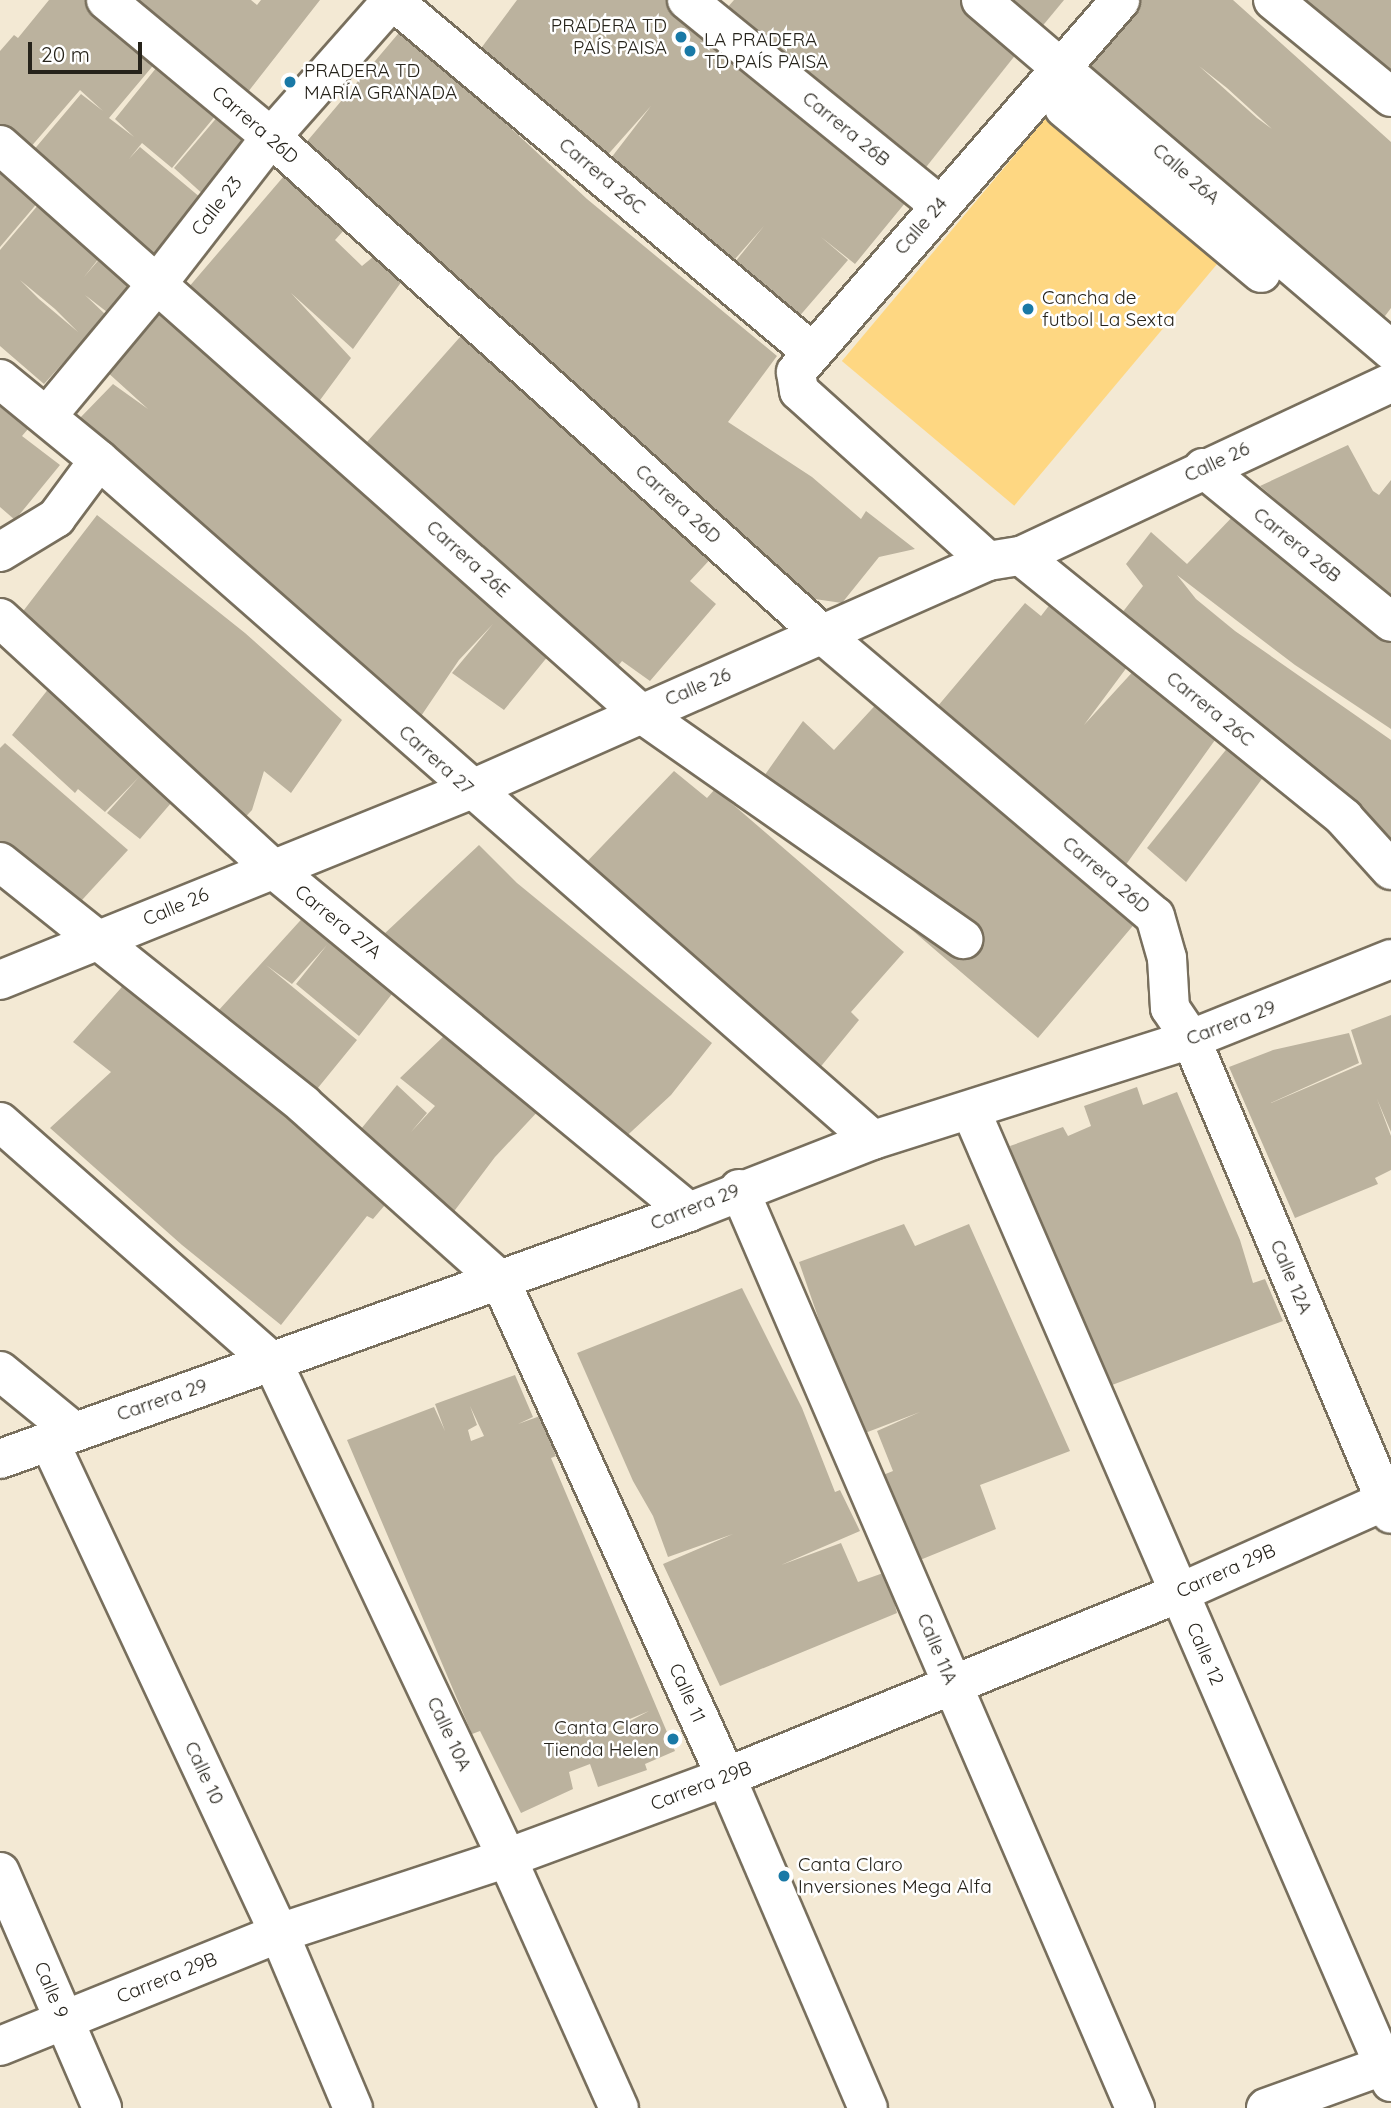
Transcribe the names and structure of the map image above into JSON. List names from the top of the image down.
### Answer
{
  "streets": {
    "street": [
      "Carrera 26D",
      "Carrera 26B",
      "Calle 26A",
      "Carrera 26C",
      "Calle 23",
      "Calle 24",
      "Calle 26",
      "Carrera 26E",
      "Carrera 27",
      "Carrera 27A",
      "Carrera 29",
      "Calle 12A",
      "Carrera 29B",
      "Calle 11A",
      "Calle 12",
      "Calle 11",
      "Calle 10A",
      "Calle 10",
      "Calle 9"
    ]
  },
  "crossings": [
    ["Carrera 26D", "Calle 23"],
    ["Carrera 26D", "Calle 26"],
    ["Carrera 26D", "Carrera 29"],
    ["Carrera 26D", "Calle 12A"],
    ["Carrera 26B", "Calle 24"],
    ["Carrera 26B", "Calle 26"],
    ["Calle 26A", "Calle 24"],
    ["Carrera 26C", "Calle 23"],
    ["Carrera 26C", "Calle 24"],
    ["Carrera 26C", "Calle 26"],
    ["Calle 23", "Carrera 26E"],
    ["Calle 23", "Carrera 27"],
    ["Calle 26", "Carrera 26E"],
    ["Calle 26", "Carrera 27"],
    ["Calle 26", "Carrera 27A"],
    ["Carrera 27", "Carrera 29"],
    ["Carrera 27A", "Carrera 29"],
    ["Carrera 29", "Calle 12A"],
    ["Carrera 29", "Calle 11A"],
    ["Carrera 29", "Calle 12"],
    ["Carrera 29", "Calle 11"],
    ["Carrera 29", "Calle 10A"],
    ["Carrera 29", "Calle 10"],
    ["Calle 12A", "Carrera 29B"],
    ["Carrera 29B", "Calle 11A"],
    ["Carrera 29B", "Calle 12"],
    ["Carrera 29B", "Calle 11"],
    ["Carrera 29B", "Calle 10A"],
    ["Carrera 29B", "Calle 10"],
    ["Carrera 29B", "Calle 9"]
  ],
  "places": [
    "PRADERA TD PAÍS PAISA",
    "LA PRADERA TD PAÍS PAISA",
    "PRADERA TD MARÍA GRANADA",
    "Cancha de futbol La Sexta",
    "Canta Claro Tienda Helen",
    "Canta Claro Inversiones Mega Alfa"
  ],
  "scale_bar": "20 m"
}
